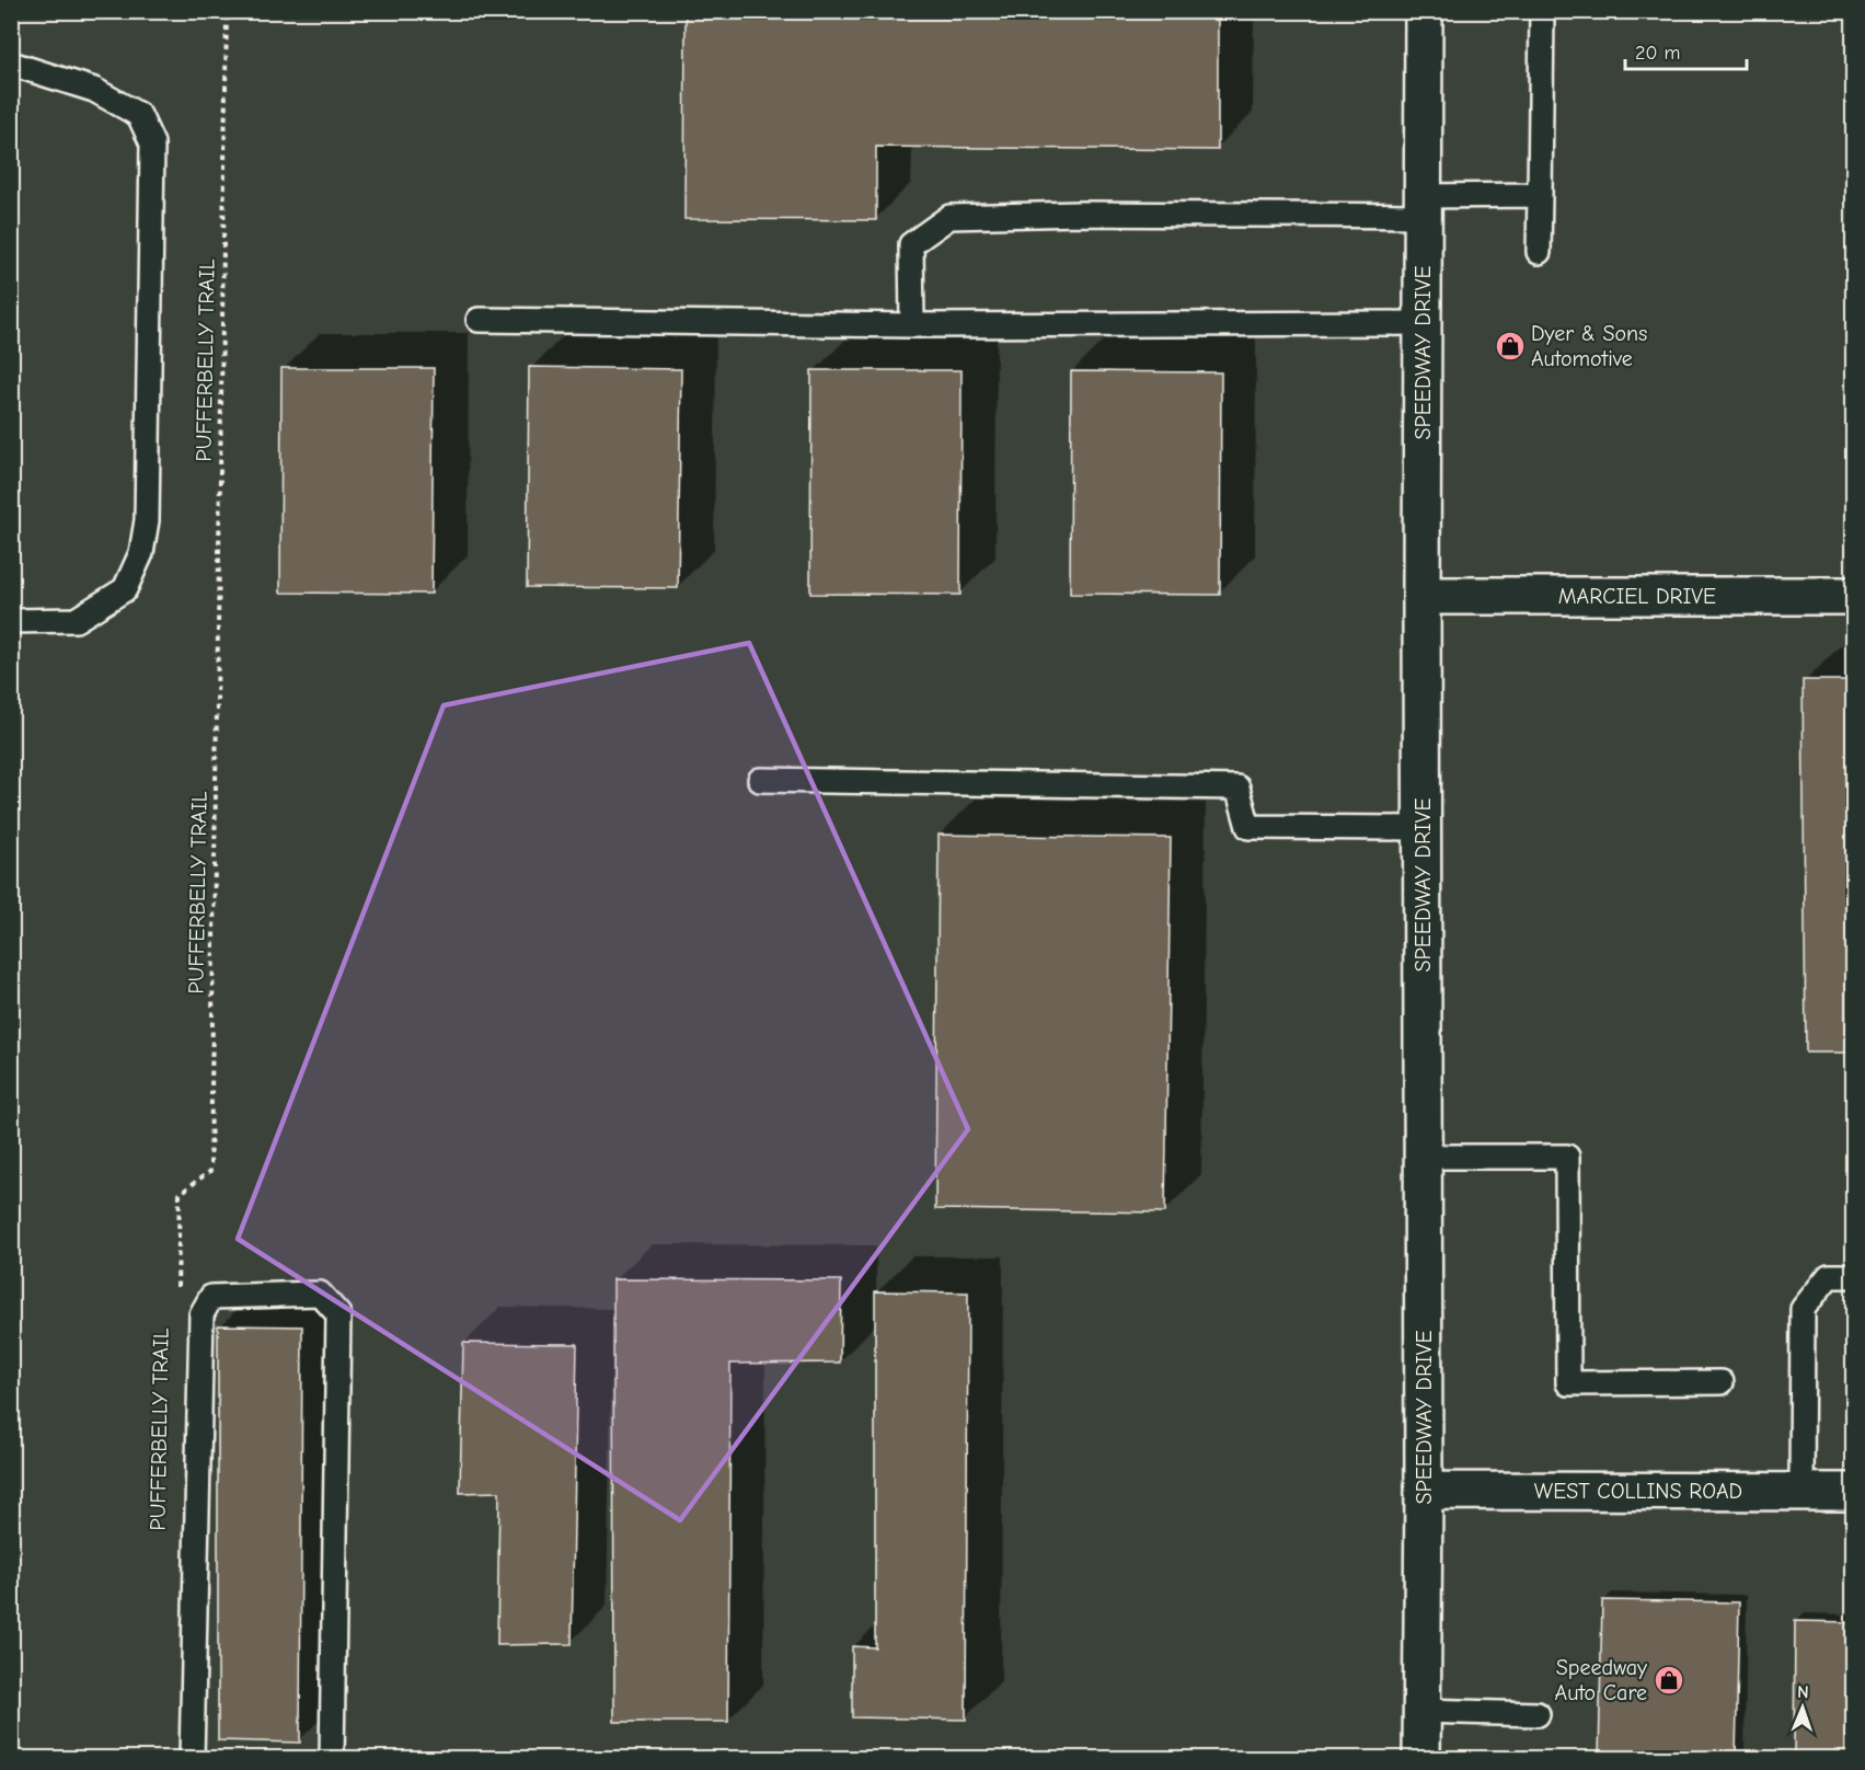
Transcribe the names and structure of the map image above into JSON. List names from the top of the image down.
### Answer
{
  "streets": {
    "main road": ["SPEEDWAY DRIVE", "MARCIEL DRIVE", "WEST COLLINS ROAD"],
    "path": ["PUFFERBELLY TRAIL"]
  },
  "crossings": [
    ["SPEEDWAY DRIVE", "MARCIEL DRIVE"],
    ["SPEEDWAY DRIVE", "WEST COLLINS ROAD"]
  ],
  "places": {
    "shop": ["Dyer & Sons Automotive", "Speedway Auto Care"]
  },
  "scale_bar": "20 m",
  "north": "top"
}
